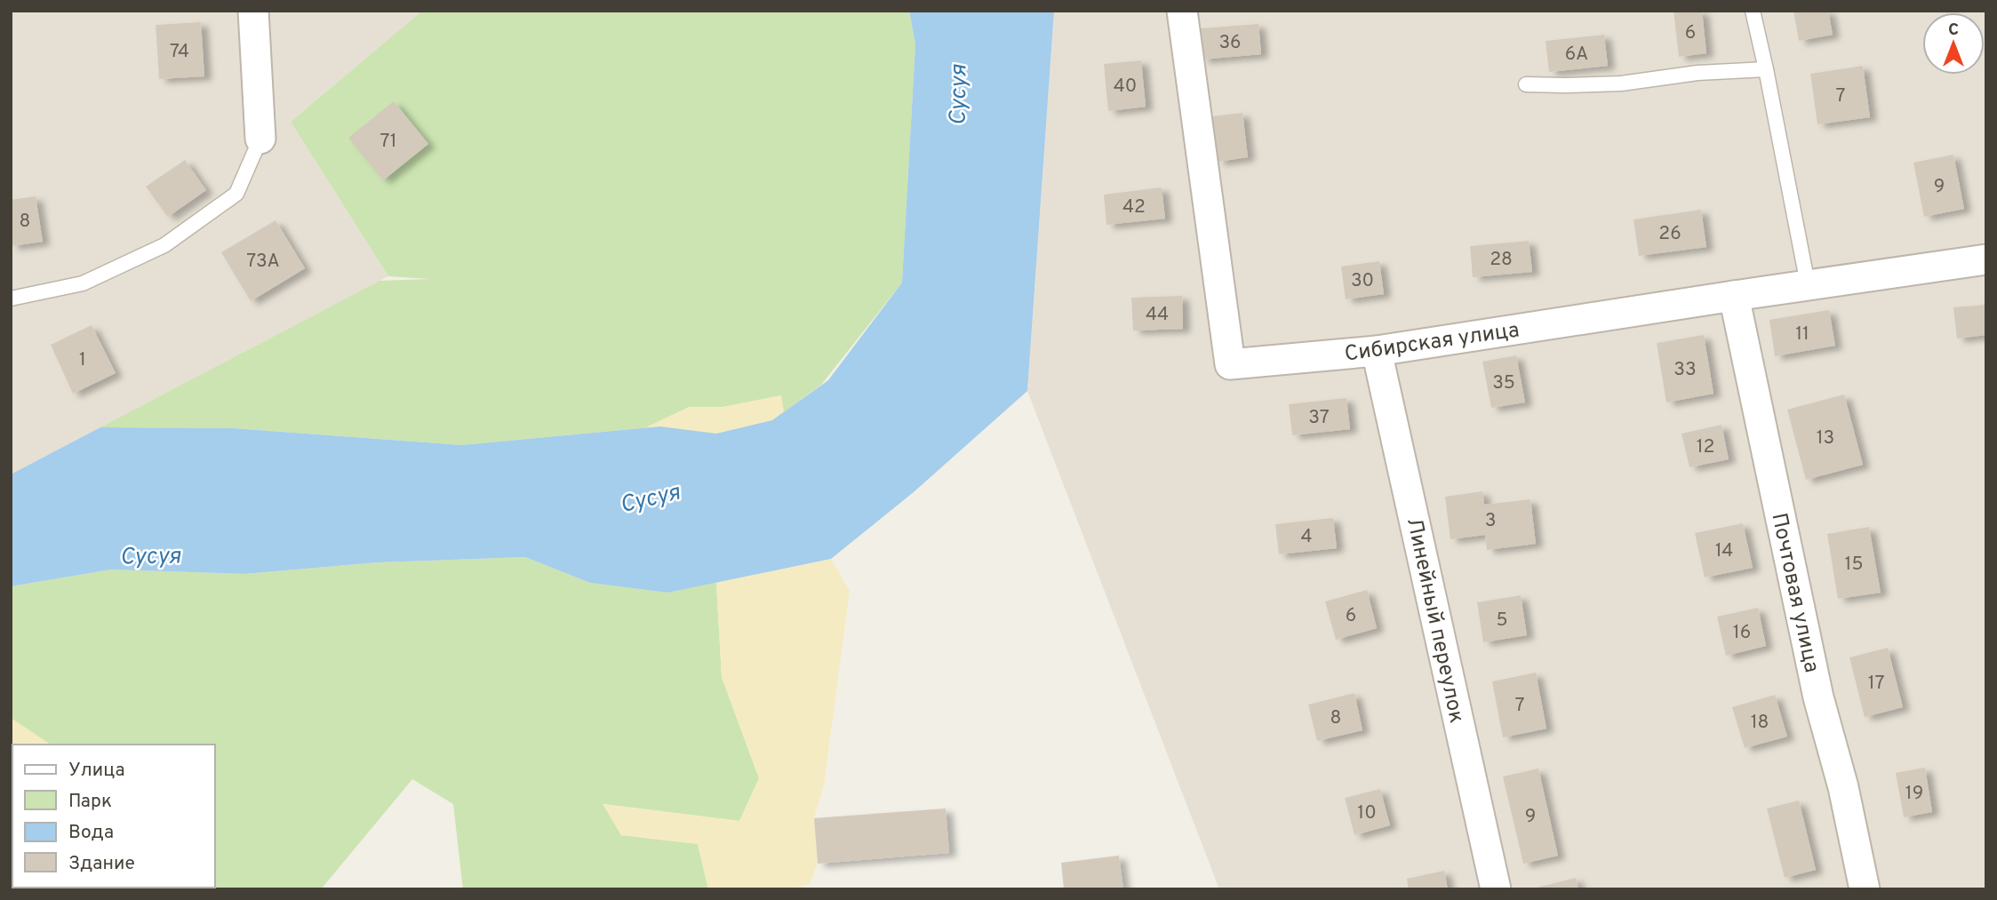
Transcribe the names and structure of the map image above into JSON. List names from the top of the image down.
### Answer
{
  "streets": {
    "street": ["Сибирская улица", "Почтовая улица", "Линейный переулок"]
  },
  "crossings": [
    ["Сибирская улица", "Почтовая улица"],
    ["Сибирская улица", "Линейный переулок"]
  ],
  "water": ["Сусуя"],
  "house_numbers": [
    "6",
    "36",
    "74",
    "6А",
    "40",
    "7",
    "71",
    "9",
    "42",
    "8",
    "26",
    "28",
    "73А",
    "30",
    "44",
    "11",
    "1",
    "33",
    "35",
    "37",
    "13",
    "12",
    "3",
    "4",
    "14",
    "15",
    "6",
    "5",
    "16",
    "17",
    "7",
    "8",
    "18",
    "19",
    "10",
    "9"
  ],
  "legend": [
    "Улица",
    "Парк",
    "Вода",
    "Здание"
  ],
  "north": "top"
}
